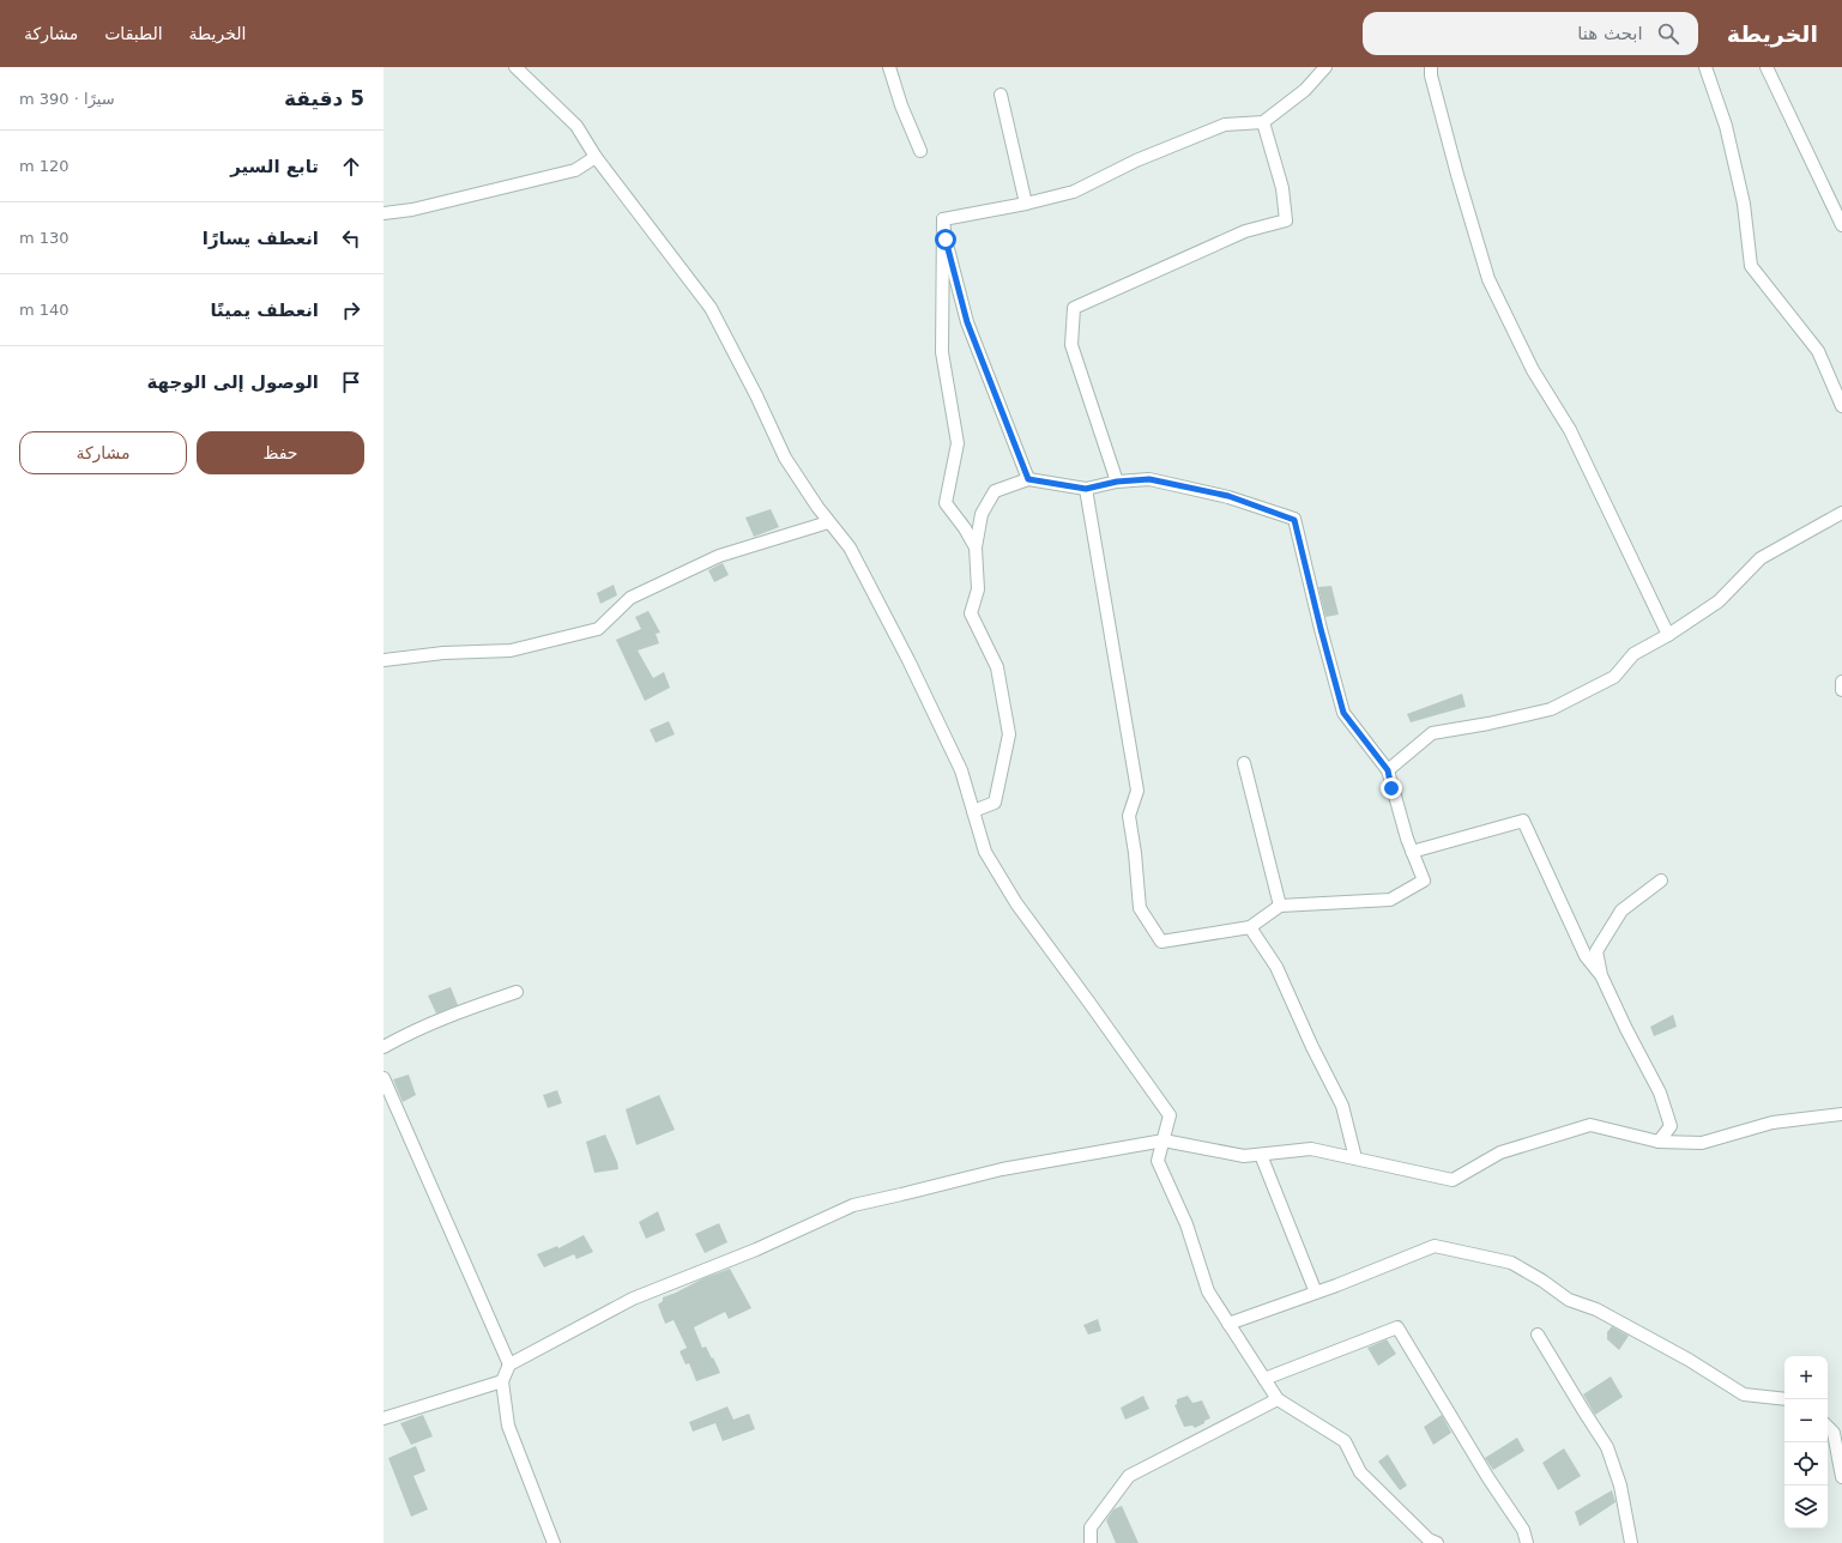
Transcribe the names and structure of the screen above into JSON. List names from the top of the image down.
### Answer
{
  "page": {
    "header": "الخريطة",
    "search": "ابحث هنا",
    "nav": ["الخريطة", "الطبقات", "مشاركة"],
    "heading": ["5 دقيقة", "سيرًا · 390 m"],
    "list": [
      ["تابع السير", "120 m"],
      ["انعطف يسارًا", "130 m"],
      ["انعطف يمينًا", "140 m"],
      "الوصول إلى الوجهة"
    ],
    "buttons": ["حفظ", "مشاركة"],
    "map_buttons": ["+", "−"]
  }
}
